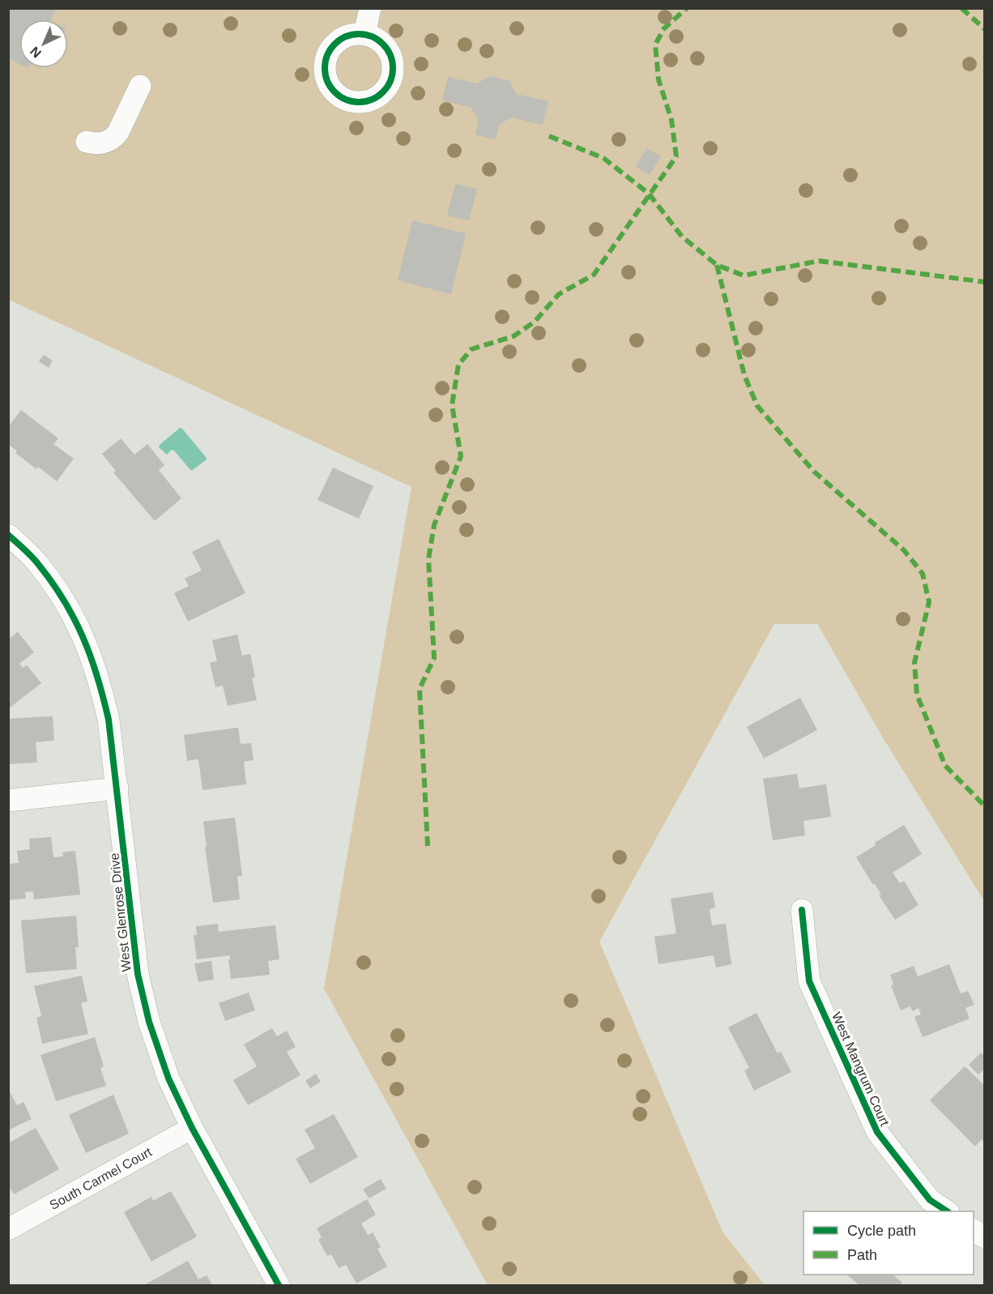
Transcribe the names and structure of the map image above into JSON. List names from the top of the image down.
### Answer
{
  "streets": {
    "street": ["West Glenrose Drive", "West Mangrum Court", "South Carmel Court"]
  },
  "crossings": [
    ["West Glenrose Drive", "South Carmel Court"]
  ],
  "legend": ["Cycle path", "Path"],
  "north": "bottom left"
}
